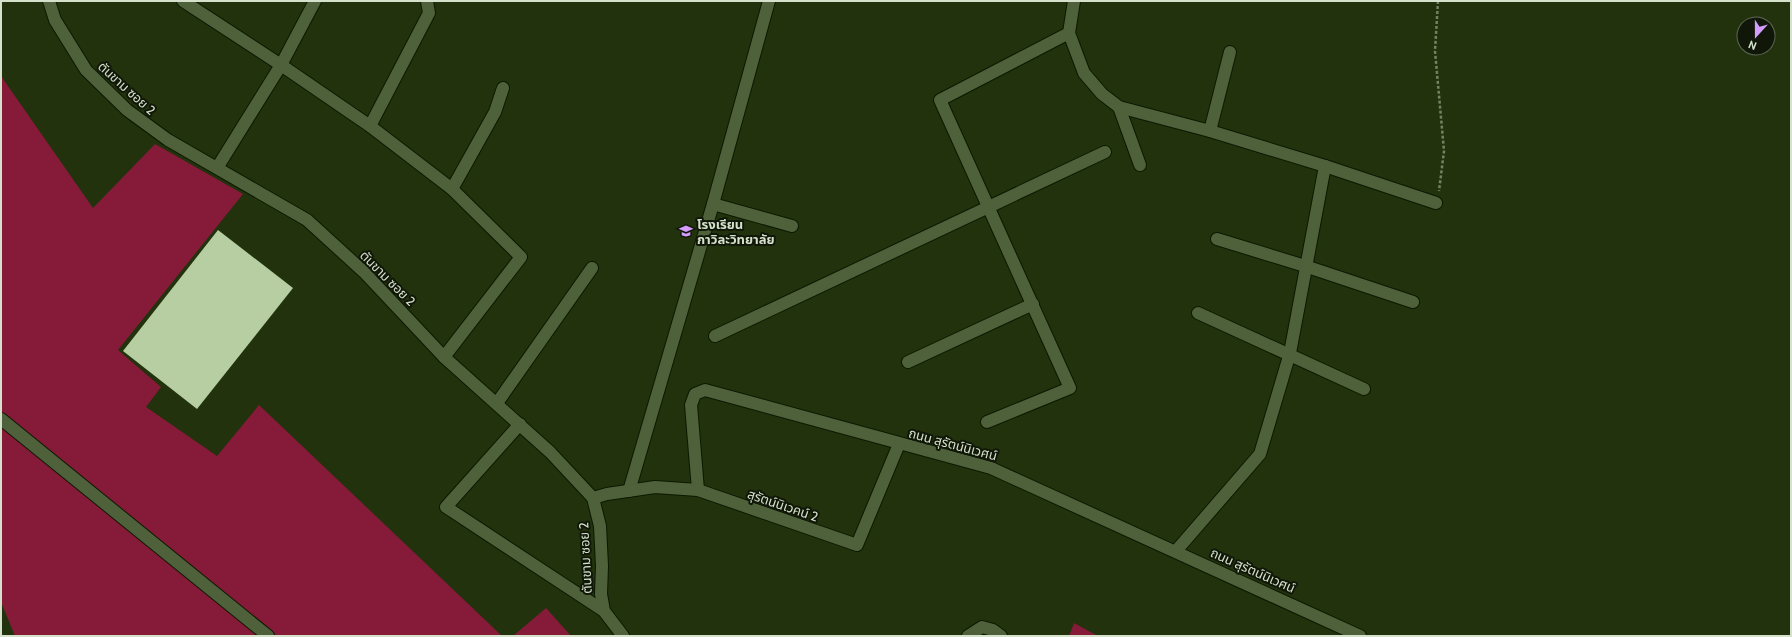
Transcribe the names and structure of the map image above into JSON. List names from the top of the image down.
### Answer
{
  "streets": {
    "street": ["ตันขาม ซอย 2", "ถนน สุรัตน์นิเวศน์", "สุรัตน์นิเวคน์ 2"]
  },
  "crossings": [
    ["ตันขาม ซอย 2", "สุรัตน์นิเวคน์ 2"],
    ["ถนน สุรัตน์นิเวศน์", "สุรัตน์นิเวคน์ 2"]
  ],
  "places": {
    "school or university": ["โรงเรียน กาวิละวิทยาลัย"]
  },
  "north": "bottom"
}
